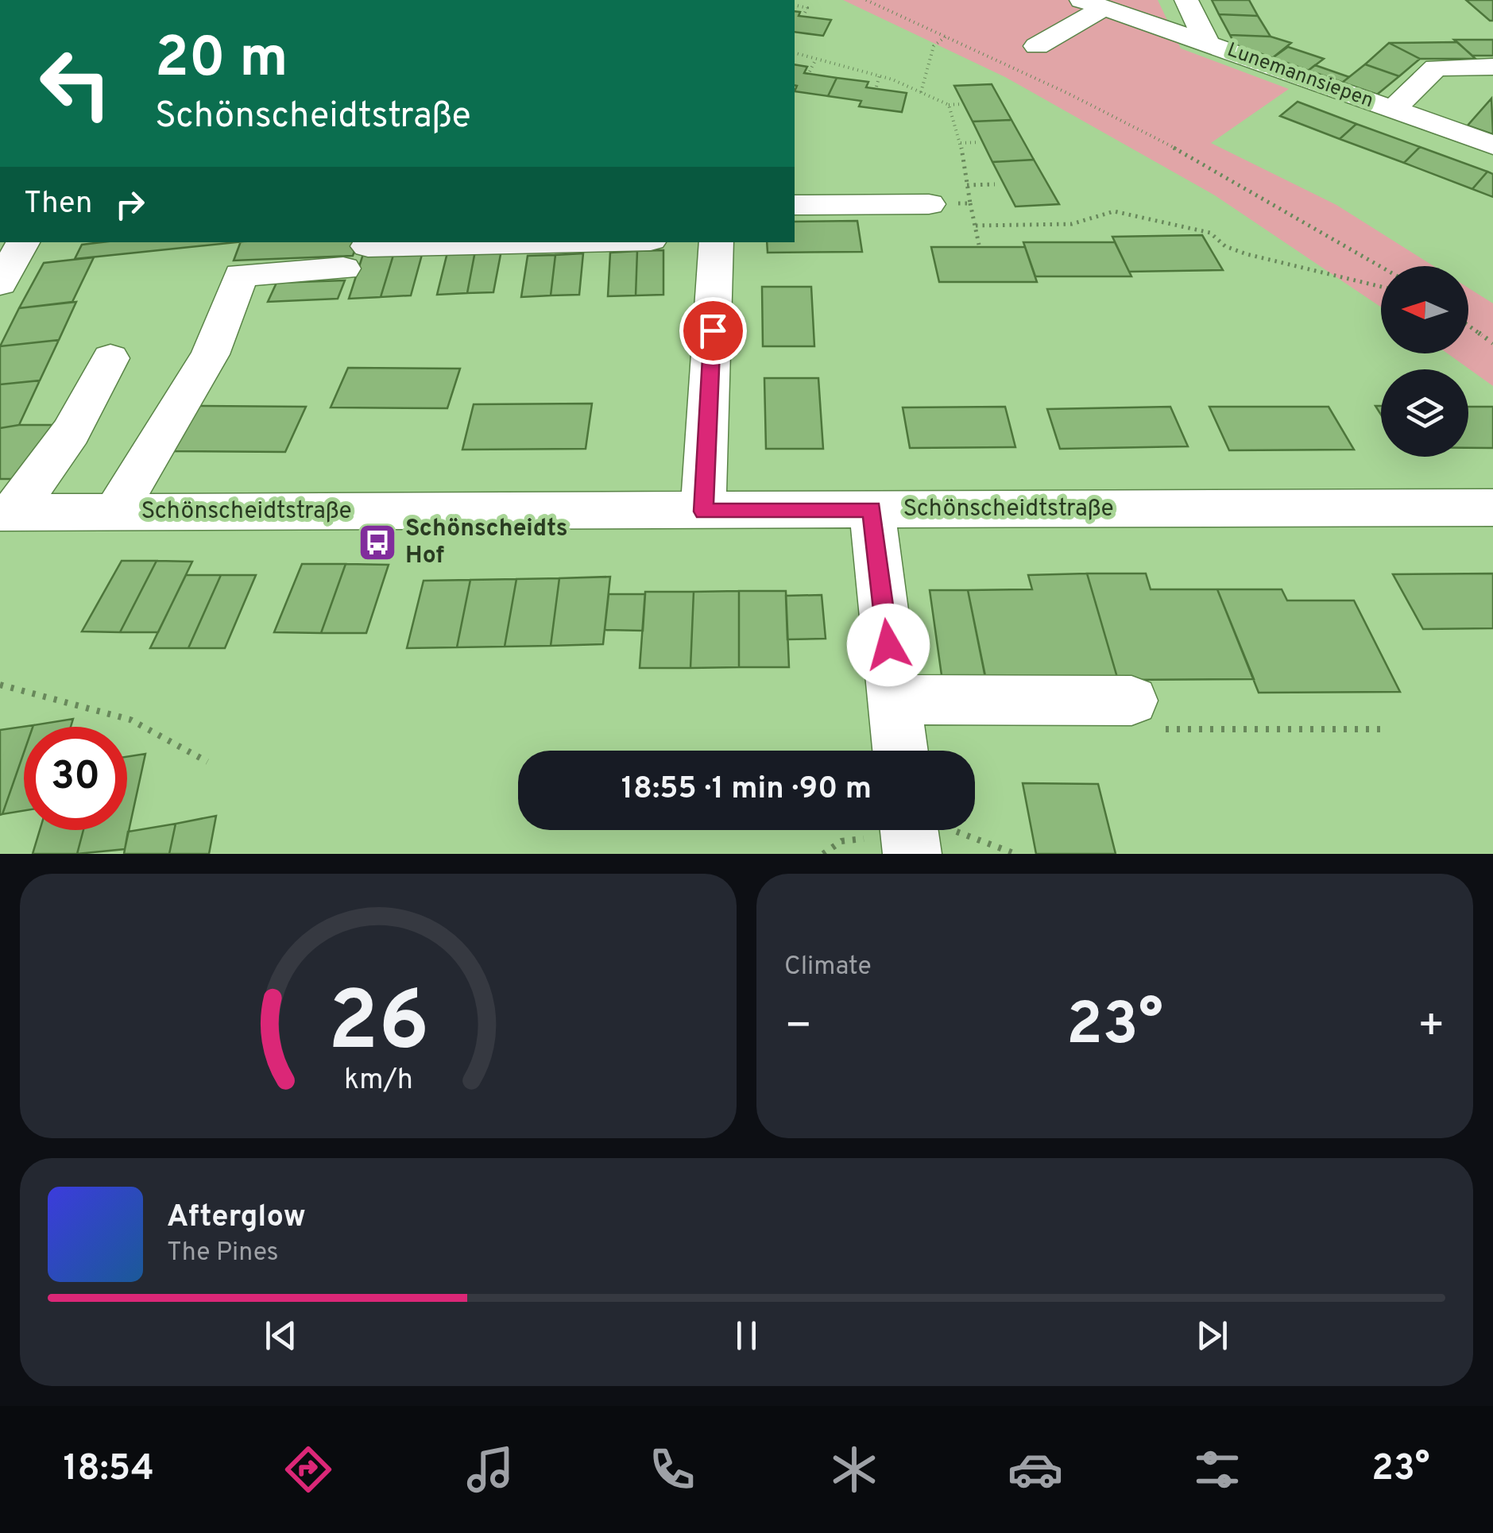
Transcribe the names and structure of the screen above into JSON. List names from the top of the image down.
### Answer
{
  "streets": {
    "street": ["Lunemannsiepen", "Schönscheidtstraße"]
  },
  "places": {
    "bus stop": ["Schönscheidts Hof"]
  },
  "north": "left",
  "page": {
    "turn": ["20 m", "Schönscheidtstraße"],
    "then": "Then",
    "limit": "30",
    "trip": "18:55 · 1 min · 90 m",
    "tile": "Climate",
    "heat": ["−", "23°", "+"],
    "song": ["Afterglow", "The Pines"],
    "tabs": ["18:54", "23°"],
    "gauge": ["26", "km/h"]
  }
}
